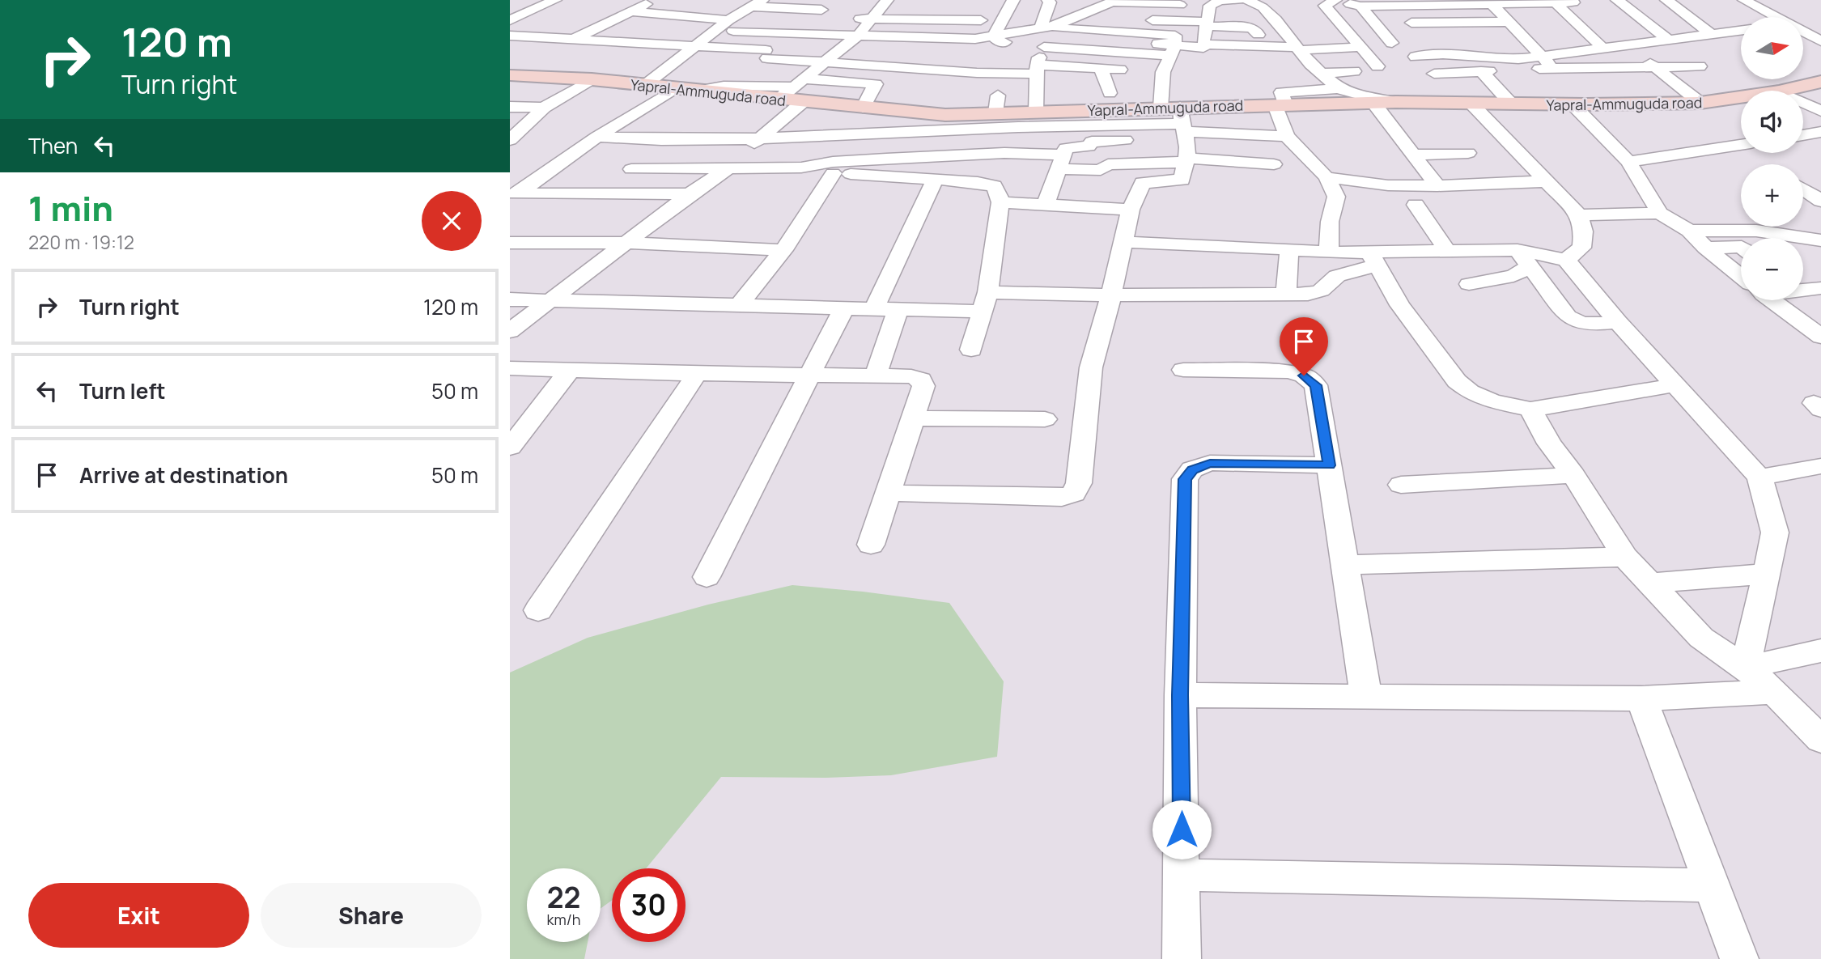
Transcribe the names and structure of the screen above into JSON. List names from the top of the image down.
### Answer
{
  "streets": {
    "main road": ["Yapral-Ammuguda road"]
  },
  "north": "right",
  "page": {
    "turn": ["120 m", "Turn right"],
    "map_buttons": ["+", "−"],
    "then": "Then",
    "heading": ["1 min", "220 m · 19:12"],
    "list": [
      {
        "name": "Turn right",
        "value": "120 m"
      },
      {
        "name": "Turn left",
        "value": "50 m"
      },
      {
        "name": "Arrive at destination",
        "value": "50 m"
      }
    ],
    "speed": "22 km/h",
    "limit": "30",
    "buttons": ["Exit", "Share"]
  }
}
